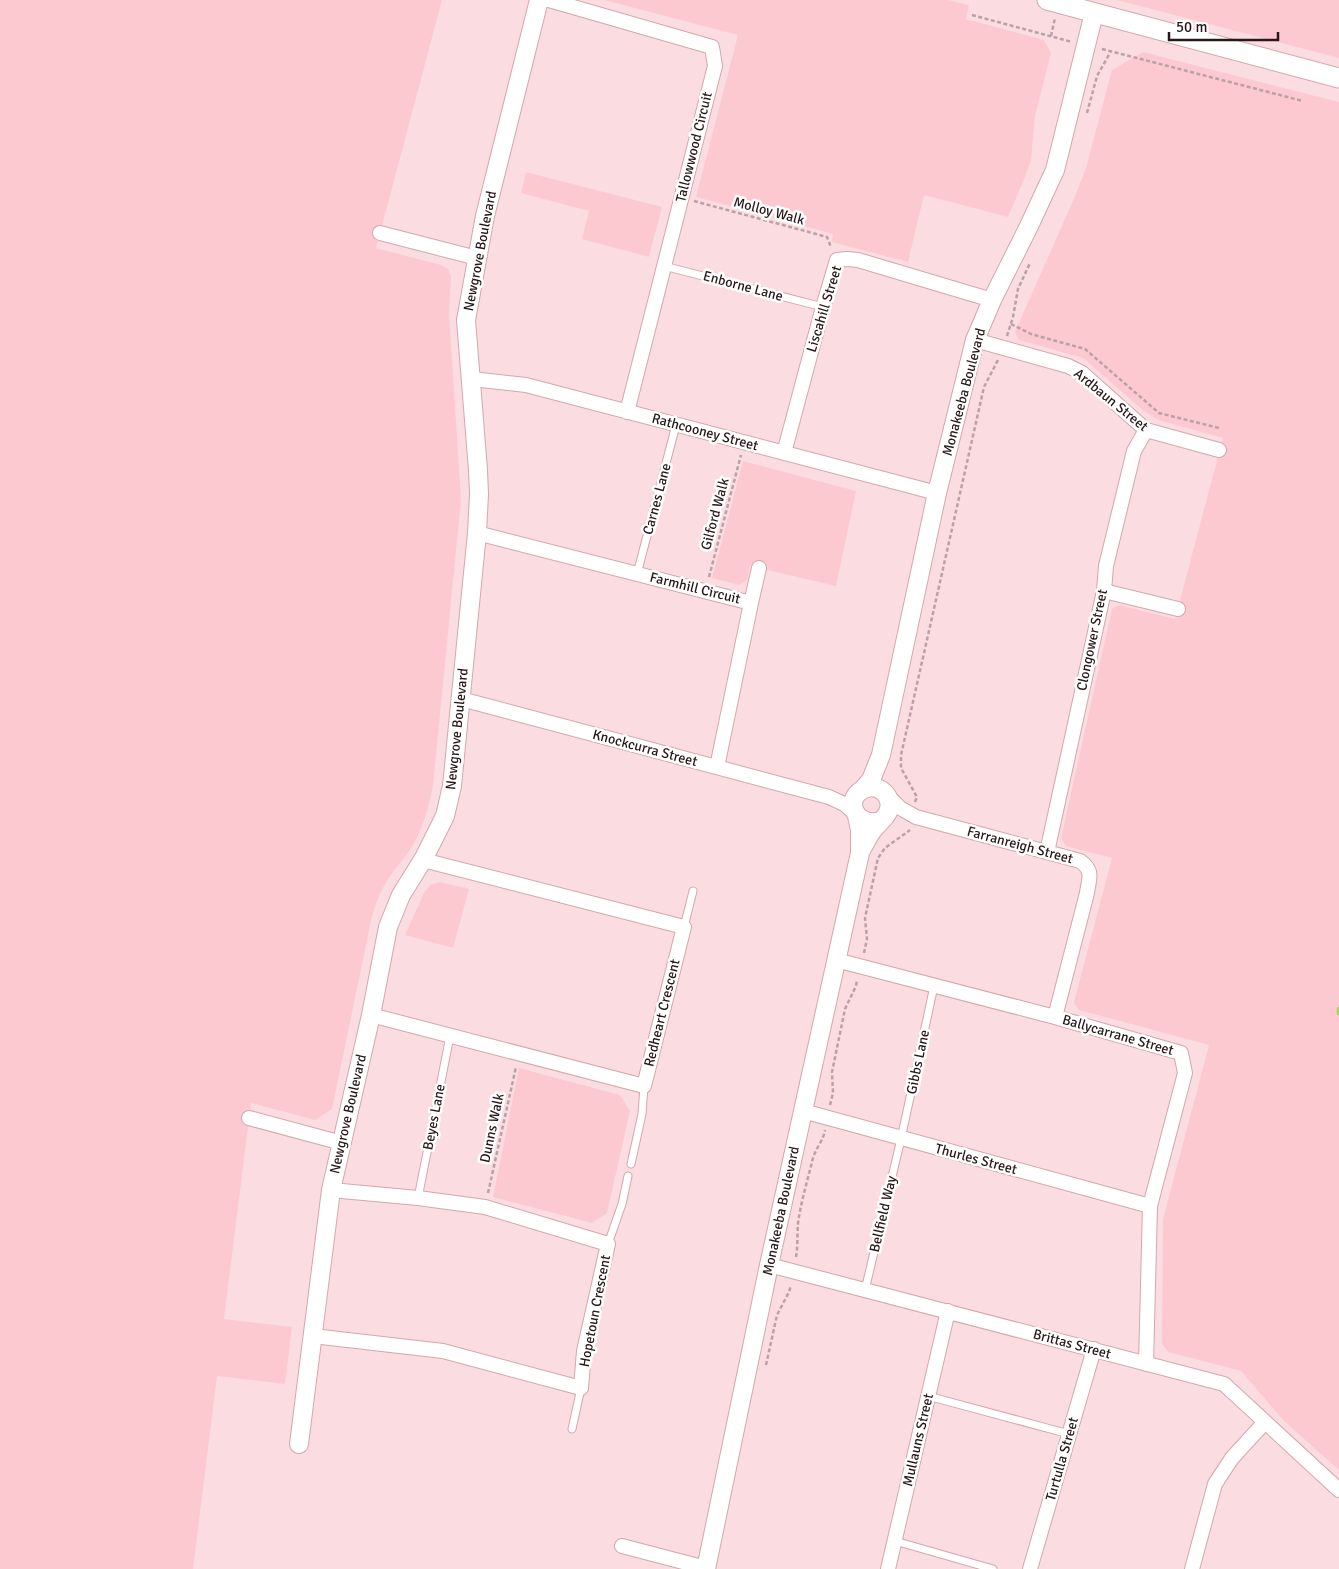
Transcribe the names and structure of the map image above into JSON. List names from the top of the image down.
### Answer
{
  "streets": {
    "street": [
      "Tallowwood Circuit",
      "Newgrove Boulevard",
      "Liscahill Street",
      "Monakeeba Boulevard",
      "Ardbaun Street",
      "Rathcooney Street",
      "Farmhill Circuit",
      "Clongower Street",
      "Knockcurra Street",
      "Farranreigh Street",
      "Redheart Crescent",
      "Ballycarrane Street",
      "Thurles Street",
      "Hopetoun Crescent",
      "Brittas Street",
      "Mullauns Street",
      "Turtulla Street"
    ],
    "lane": [
      "Enborne Lane",
      "Carnes Lane",
      "Gibbs Lane",
      "Beyes Lane",
      "Bellfield Way"
    ],
    "path": ["Molloy Walk", "Gilford Walk", "Dunns Walk"]
  },
  "crossings": [
    ["Tallowwood Circuit", "Molloy Walk"],
    ["Tallowwood Circuit", "Enborne Lane"],
    ["Tallowwood Circuit", "Rathcooney Street"],
    ["Molloy Walk", "Liscahill Street"],
    ["Newgrove Boulevard", "Rathcooney Street"],
    ["Newgrove Boulevard", "Farmhill Circuit"],
    ["Newgrove Boulevard", "Knockcurra Street"],
    ["Newgrove Boulevard", "Redheart Crescent"],
    ["Newgrove Boulevard", "Hopetoun Crescent"],
    ["Enborne Lane", "Liscahill Street"],
    ["Liscahill Street", "Monakeeba Boulevard"],
    ["Liscahill Street", "Rathcooney Street"],
    ["Monakeeba Boulevard", "Ardbaun Street"],
    ["Monakeeba Boulevard", "Rathcooney Street"],
    ["Monakeeba Boulevard", "Knockcurra Street"],
    ["Monakeeba Boulevard", "Farranreigh Street"],
    ["Monakeeba Boulevard", "Ballycarrane Street"],
    ["Monakeeba Boulevard", "Thurles Street"],
    ["Monakeeba Boulevard", "Brittas Street"],
    ["Ardbaun Street", "Clongower Street"],
    ["Rathcooney Street", "Carnes Lane"],
    ["Rathcooney Street", "Gilford Walk"],
    ["Carnes Lane", "Farmhill Circuit"],
    ["Gilford Walk", "Farmhill Circuit"],
    ["Farmhill Circuit", "Knockcurra Street"],
    ["Clongower Street", "Farranreigh Street"],
    ["Knockcurra Street", "Farranreigh Street"],
    ["Farranreigh Street", "Ballycarrane Street"],
    ["Redheart Crescent", "Beyes Lane"],
    ["Redheart Crescent", "Dunns Walk"],
    ["Ballycarrane Street", "Gibbs Lane"],
    ["Ballycarrane Street", "Thurles Street"],
    ["Ballycarrane Street", "Brittas Street"],
    ["Gibbs Lane", "Thurles Street"],
    ["Gibbs Lane", "Bellfield Way"],
    ["Beyes Lane", "Hopetoun Crescent"],
    ["Dunns Walk", "Hopetoun Crescent"],
    ["Thurles Street", "Bellfield Way"],
    ["Bellfield Way", "Brittas Street"],
    ["Brittas Street", "Mullauns Street"],
    ["Brittas Street", "Turtulla Street"]
  ],
  "scale_bar": "50 m"
}
